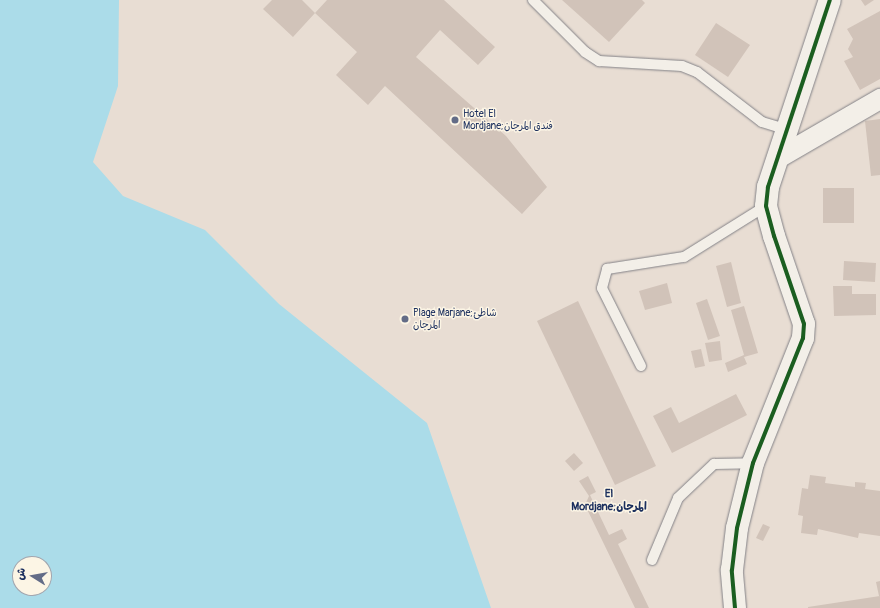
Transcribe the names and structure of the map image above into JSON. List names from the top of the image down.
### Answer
{
  "districts": ["El Mordjane;المرجان"],
  "places": ["Hotel El Mordjane;فندق المرجان", "Plage Marjane;شاطئ المرجان"],
  "north": "left"
}
